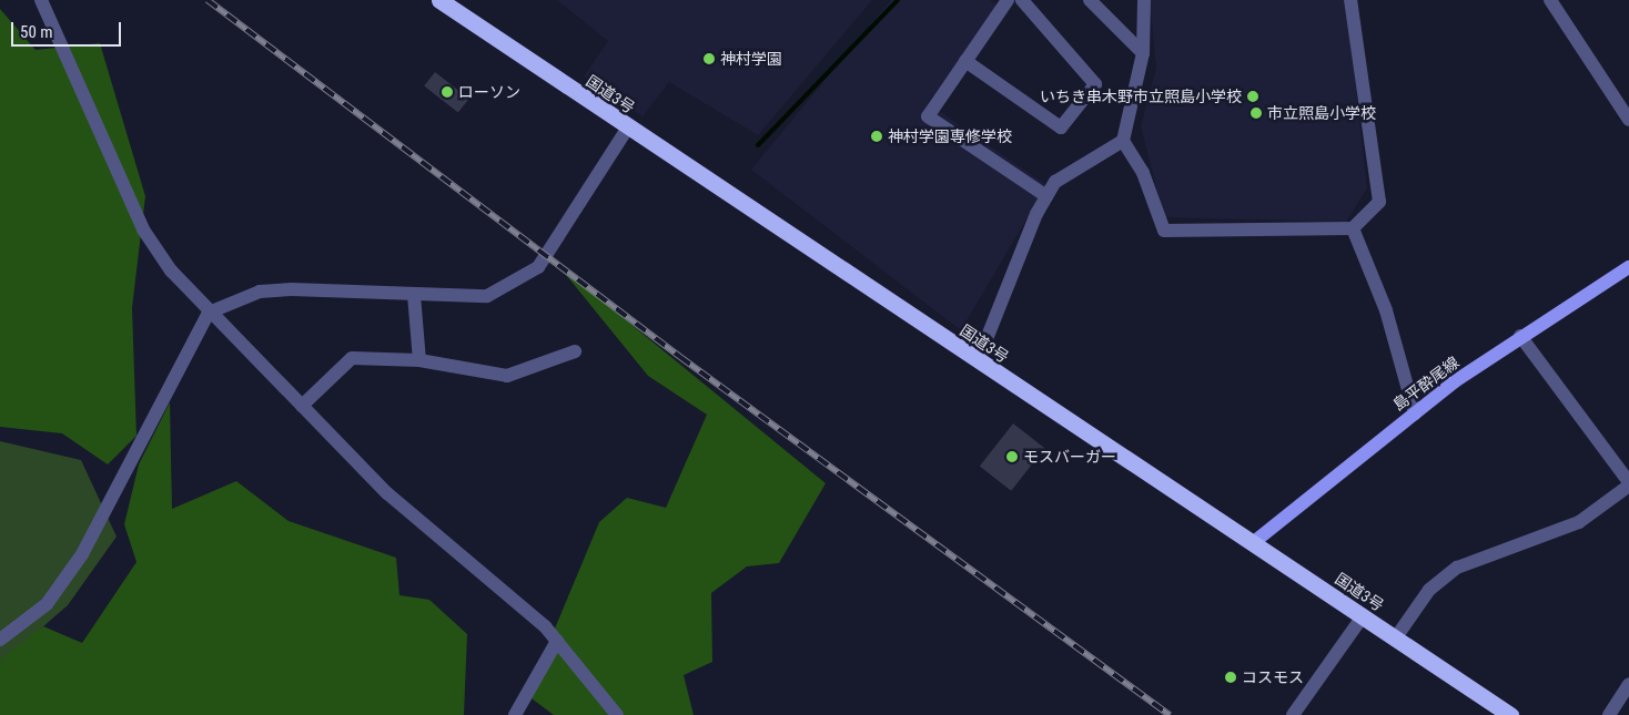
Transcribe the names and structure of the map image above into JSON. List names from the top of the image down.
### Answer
{
  "streets": {
    "highway": ["国道3号"],
    "main road": ["島平酔尾線"]
  },
  "crossings": [
    ["国道3号", "島平酔尾線"]
  ],
  "places": [
    "神村学園",
    "ローソン",
    "いちき串木野市立照島小学校",
    "市立照島小学校",
    "神村学園専修学校",
    "モスバーガー",
    "コスモス"
  ],
  "scale_bar": "50 m"
}
